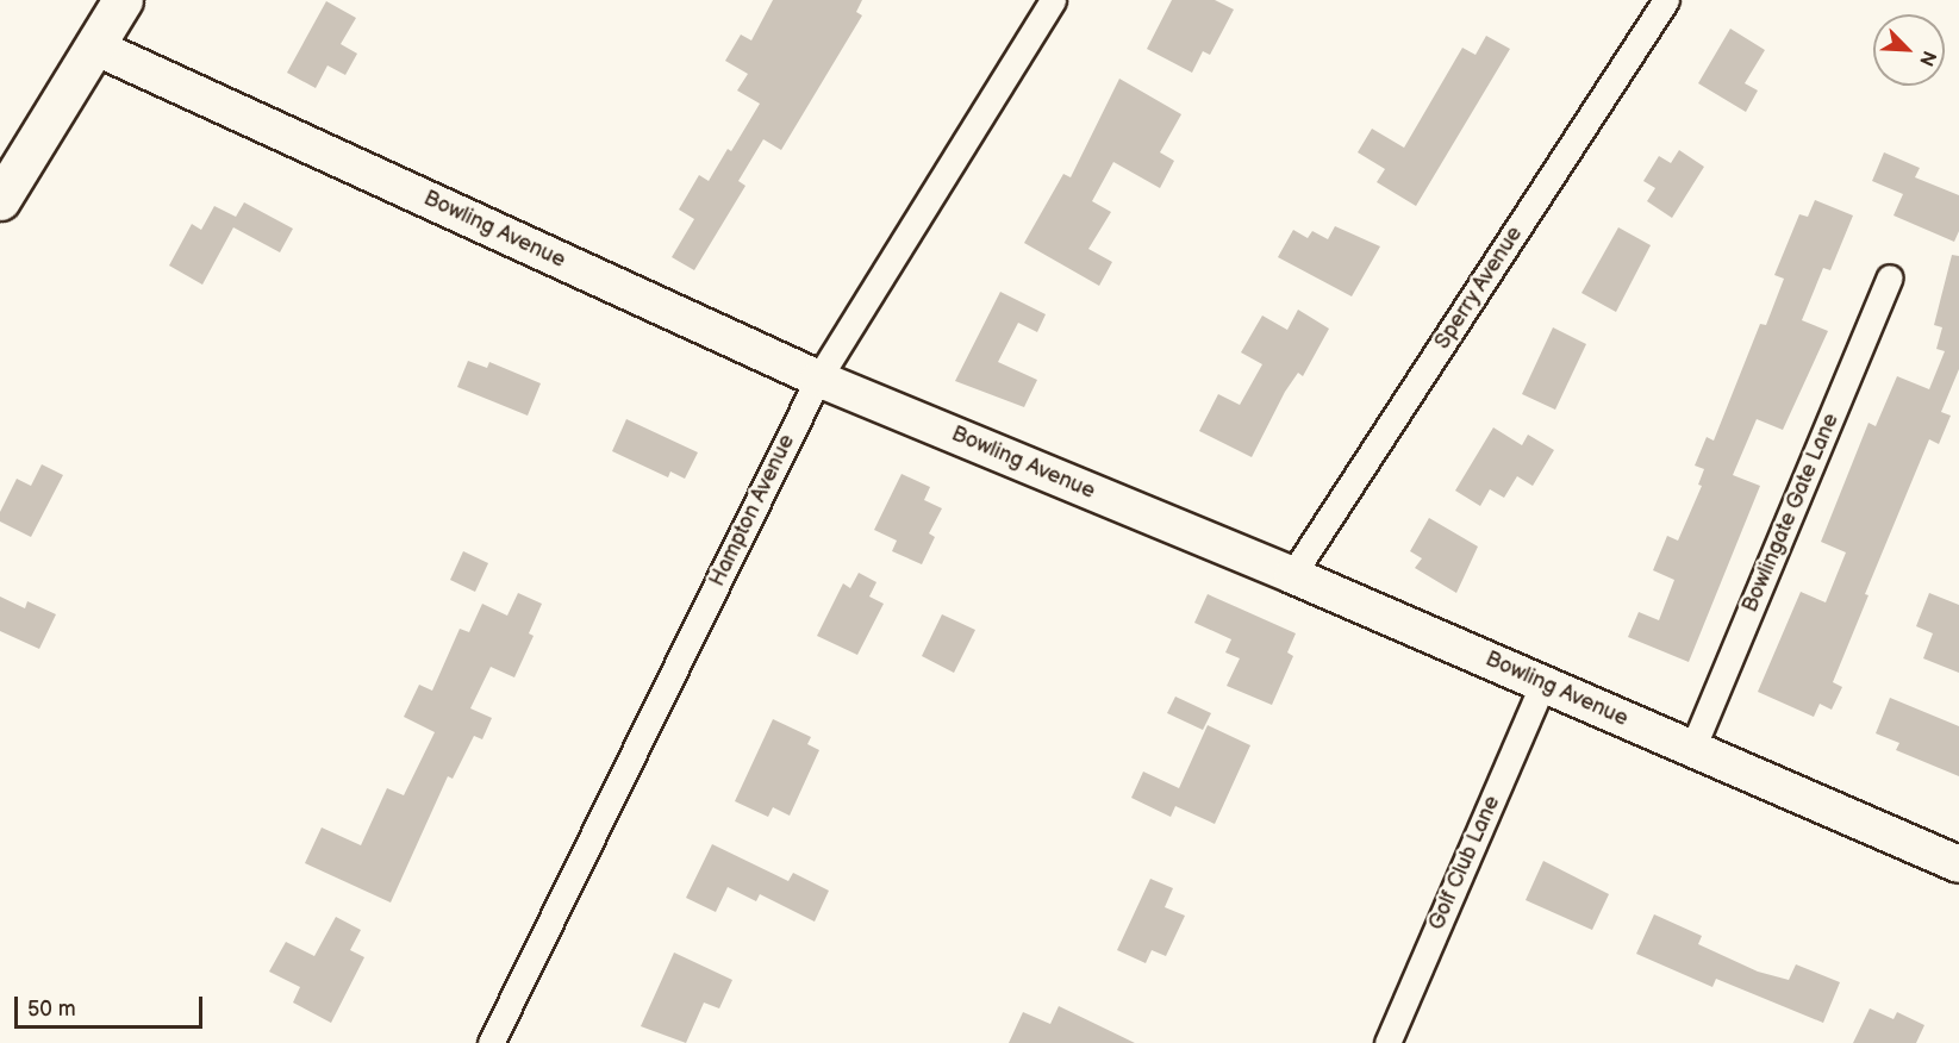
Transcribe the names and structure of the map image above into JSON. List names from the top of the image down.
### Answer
{
  "streets": {
    "street": [
      "Bowling Avenue",
      "Sperry Avenue",
      "Hampton Avenue",
      "Bowlingate Gate Lane",
      "Golf Club Lane"
    ]
  },
  "crossings": [
    ["Bowling Avenue", "Sperry Avenue"],
    ["Bowling Avenue", "Hampton Avenue"],
    ["Bowling Avenue", "Bowlingate Gate Lane"],
    ["Bowling Avenue", "Golf Club Lane"]
  ],
  "scale_bar": "50 m",
  "north": "bottom right"
}
